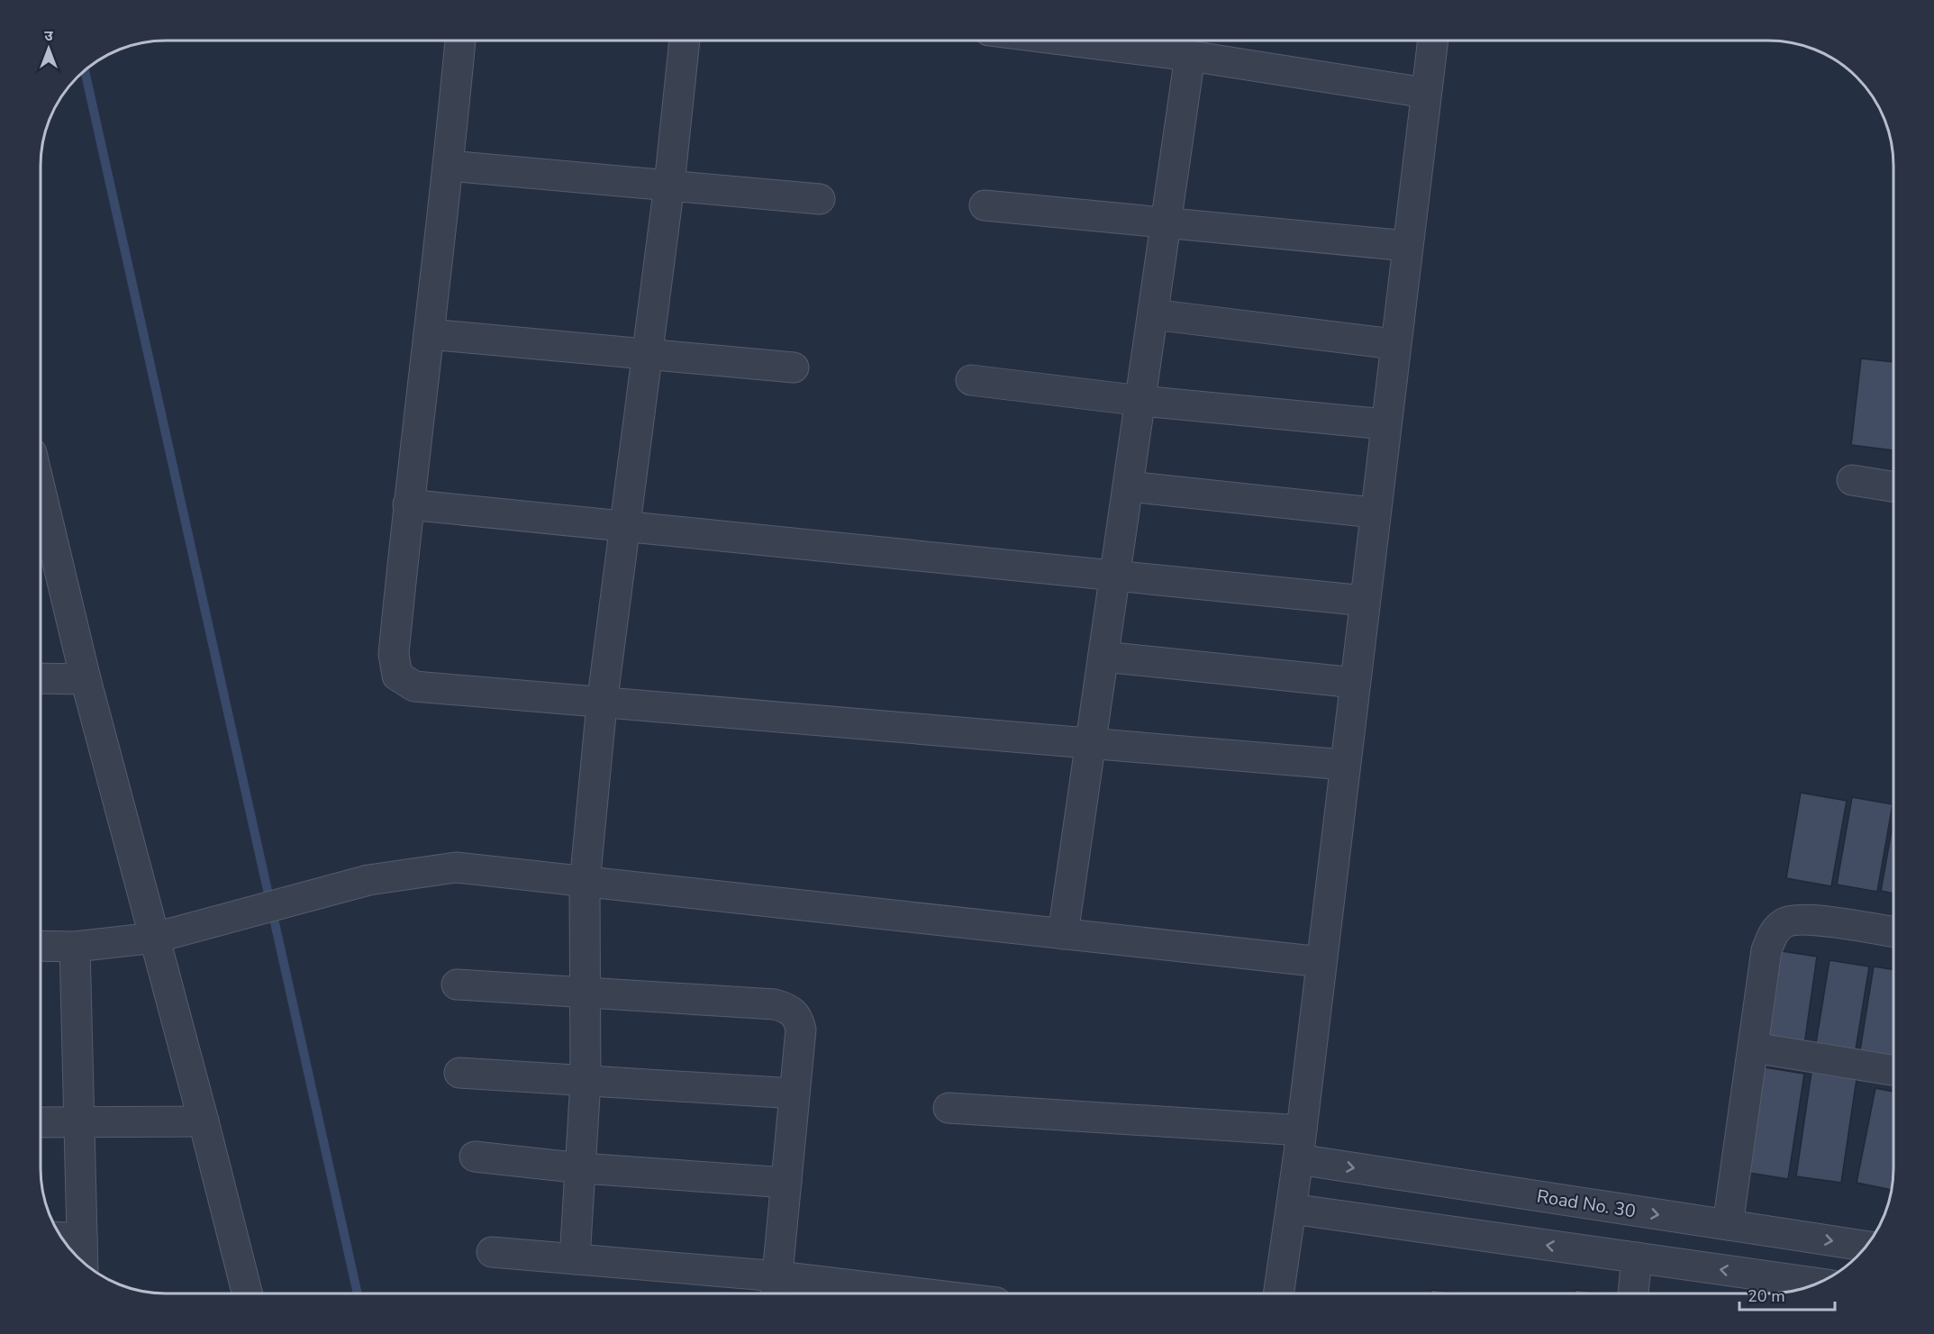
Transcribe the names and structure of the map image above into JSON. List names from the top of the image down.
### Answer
{
  "streets": {
    "street": ["Road No. 30"]
  },
  "scale_bar": "20 m",
  "north": "top"
}
